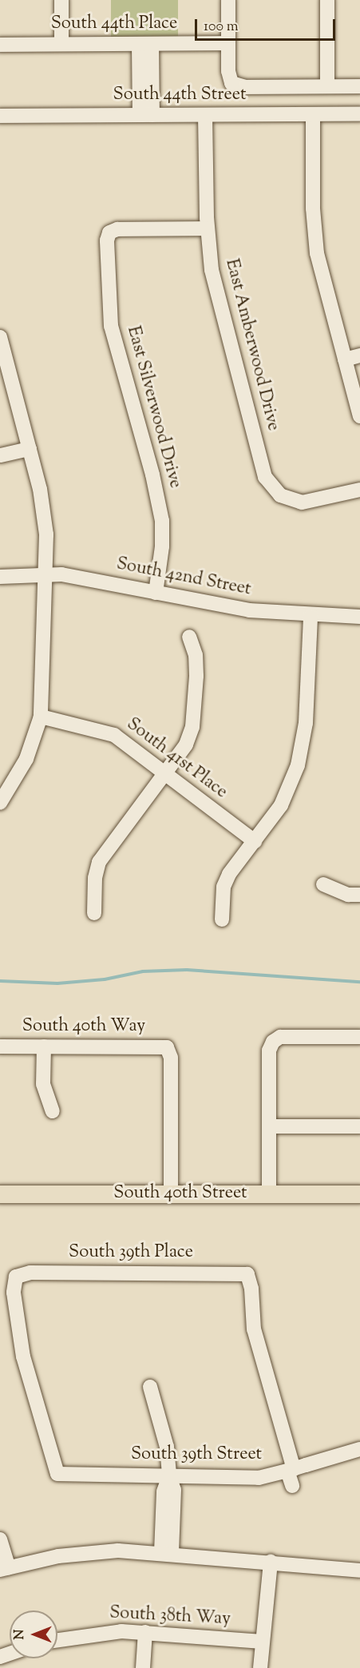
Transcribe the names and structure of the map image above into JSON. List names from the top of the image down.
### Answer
{
  "streets": {
    "main road": ["South 40th Street"],
    "street": [
      "South 44th Place",
      "South 44th Street",
      "East Amberwood Drive",
      "East Silverwood Drive",
      "South 42nd Street",
      "South 41st Place",
      "South 40th Way",
      "South 39th Place",
      "South 39th Street",
      "South 38th Way"
    ]
  },
  "crossings": [
    ["South 44th Street", "East Amberwood Drive"],
    ["East Amberwood Drive", "East Silverwood Drive"],
    ["East Silverwood Drive", "South 42nd Street"],
    ["South 40th Way", "South 40th Street"],
    ["South 39th Place", "South 39th Street"]
  ],
  "scale_bar": "100 m",
  "north": "left"
}
